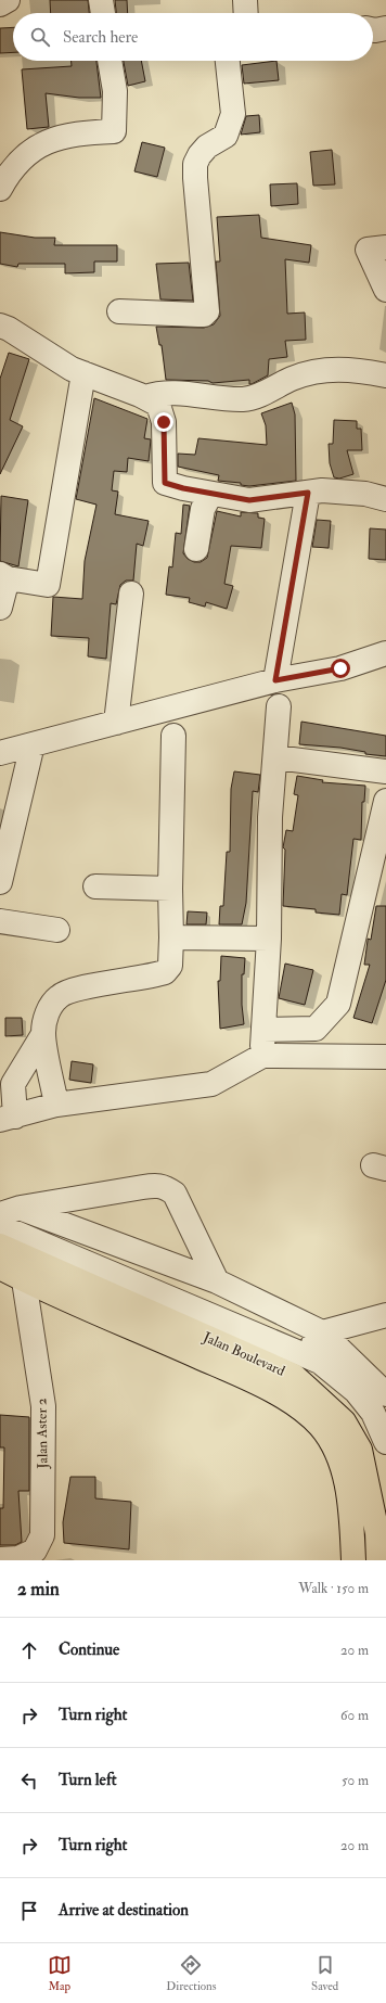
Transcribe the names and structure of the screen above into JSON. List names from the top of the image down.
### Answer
{
  "streets": {
    "main road": ["Jalan Boulevard"],
    "street": ["Jalan Aster 2"]
  },
  "crossings": [
    ["Jalan Boulevard", "Jalan Aster 2"]
  ],
  "page": {
    "search": "Search here",
    "heading": ["2 min", "Walk · 150 m"],
    "list": [
      ["Continue", "20 m"],
      ["Turn right", "60 m"],
      ["Turn left", "50 m"],
      ["Turn right", "20 m"],
      "Arrive at destination"
    ],
    "nav": ["Map", "Directions", "Saved"]
  }
}
